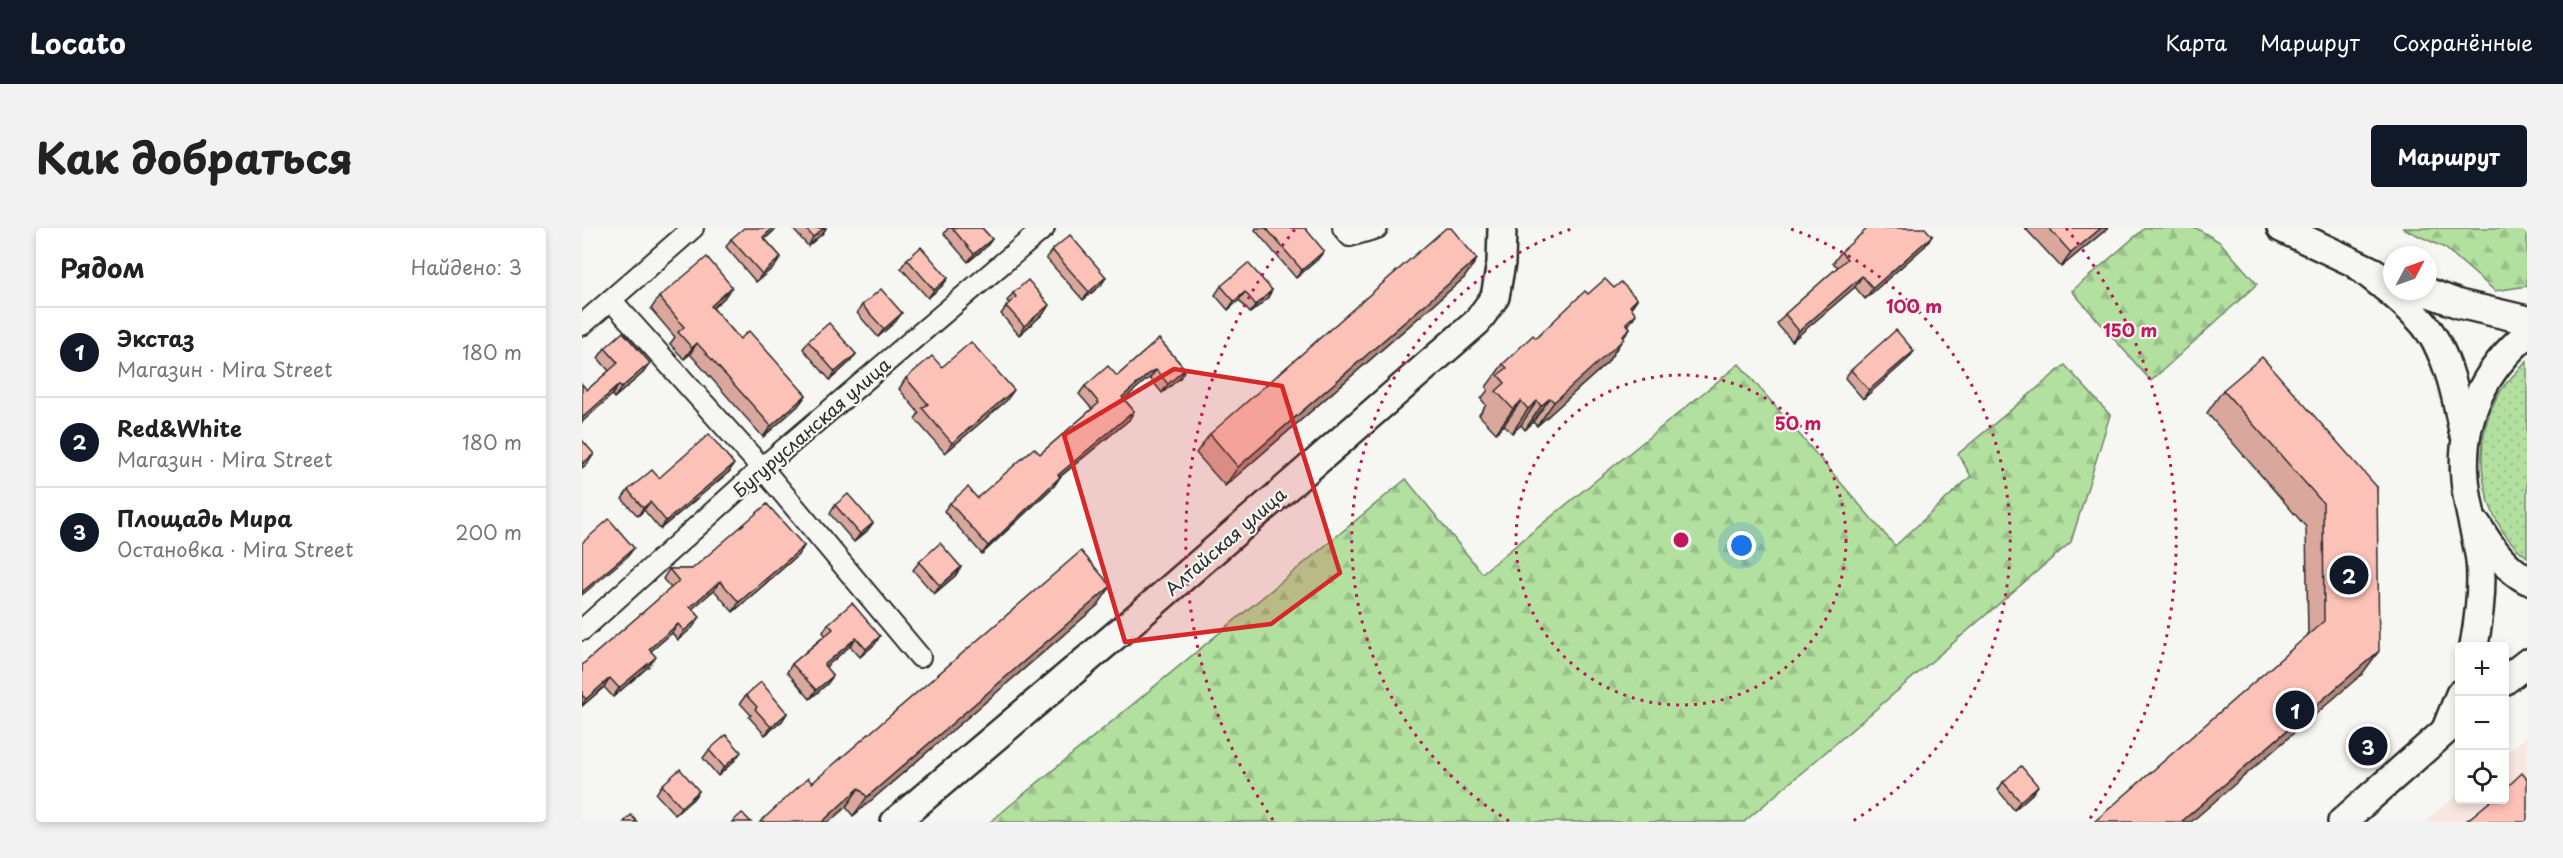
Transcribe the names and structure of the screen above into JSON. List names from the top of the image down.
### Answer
{
  "streets": {
    "main road": ["Алтайская улица"],
    "street": ["Бугурусланская улица"]
  },
  "north": "top right",
  "page": {
    "header": "Locato",
    "nav": ["Карта", "Маршрут", "Сохранённые"],
    "title": "Как добраться",
    "buttons": "Маршрут",
    "heading": ["Рядом", "Найдено: 3"],
    "list": [
      {
        "mark": "1",
        "name": "Экстаз",
        "note": "Магазин · Mira Street",
        "value": "180 m"
      },
      {
        "mark": "2",
        "name": "Red&White",
        "note": "Магазин · Mira Street",
        "value": "180 m"
      },
      {
        "mark": "3",
        "name": "Площадь Мира",
        "note": "Остановка · Mira Street",
        "value": "200 m"
      }
    ],
    "pins": ["2", "1", "3"],
    "map_buttons": ["+", "−"]
  },
  "rings": ["100 m", "150 m", "50 m"]
}
